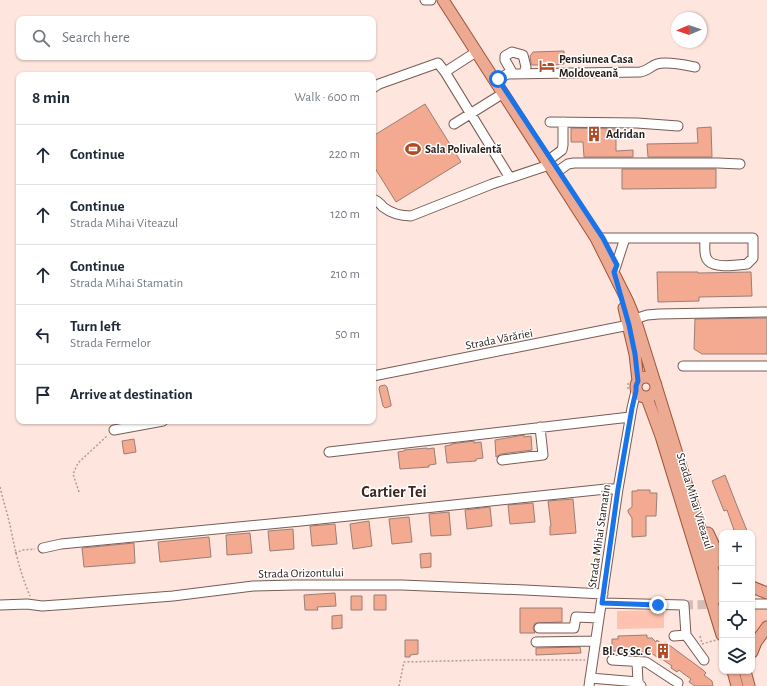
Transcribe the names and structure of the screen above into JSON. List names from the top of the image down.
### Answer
{
  "streets": {
    "main road": ["Strada Mihai Viteazul"],
    "street": ["Strada Vărăriei", "Strada Mihai Stamatin", "Strada Orizontului"]
  },
  "crossings": [
    ["Strada Vărăriei", "Strada Mihai Viteazul"],
    ["Strada Mihai Viteazul", "Strada Mihai Stamatin"],
    ["Strada Mihai Stamatin", "Strada Orizontului"]
  ],
  "districts": ["Cartier Tei"],
  "places": {
    "hotel": ["Pensiunea Casa Moldoveană"],
    "building": ["Adridan", "Bl. C5 Sc. C"],
    "sports": ["Sala Polivalentă"]
  },
  "north": "left",
  "page": {
    "search": "Search here",
    "heading": ["8 min", "Walk · 600 m"],
    "list": [
      ["Continue", "220 m"],
      ["Continue", "Strada Mihai Viteazul", "120 m"],
      ["Continue", "Strada Mihai Stamatin", "210 m"],
      ["Turn left", "Strada Fermelor", "50 m"],
      "Arrive at destination"
    ],
    "map_buttons": ["+", "−"]
  }
}
